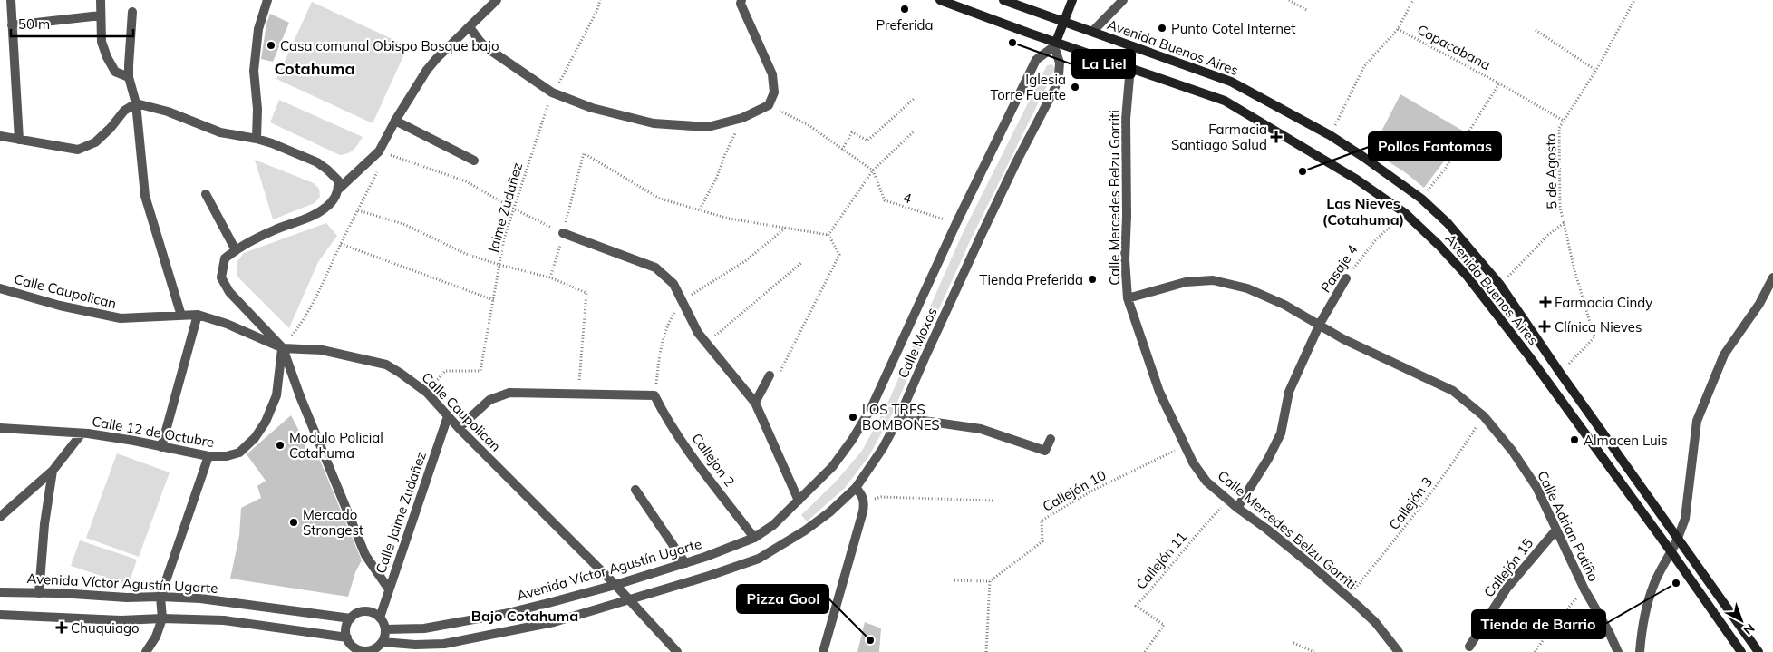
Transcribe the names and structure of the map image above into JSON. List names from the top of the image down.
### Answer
{
  "streets": {
    "main road": ["Avenida Buenos Aires"],
    "street": [
      "Calle Mercedes Belzu Gorriti",
      "Pasaje 4",
      "Calle Caupolican",
      "Calle Moxos",
      "Calle 12 de Octubre",
      "Callejon 2",
      "Calle Jaime Zudañez",
      "Calle Adrian Patiño",
      "Callejón 15",
      "Avenida Víctor Agustín Ugarte"
    ],
    "path": [
      "Copacabana",
      "5 de Agosto",
      "4",
      "Jaime Zudañez",
      "Callejón 10",
      "Callejón 3",
      "Callejón 11"
    ]
  },
  "crossings": [
    ["Avenida Buenos Aires", "Copacabana"],
    ["Avenida Buenos Aires", "5 de Agosto"],
    ["Avenida Buenos Aires", "Calle Mercedes Belzu Gorriti"],
    ["Avenida Buenos Aires", "Pasaje 4"],
    ["Avenida Buenos Aires", "Calle Moxos"],
    ["Copacabana", "5 de Agosto"],
    ["4", "Calle Moxos"],
    ["Calle Mercedes Belzu Gorriti", "Callejón 10"],
    ["Calle Mercedes Belzu Gorriti", "Callejón 3"],
    ["Calle Mercedes Belzu Gorriti", "Calle Adrian Patiño"],
    ["Calle Mercedes Belzu Gorriti", "Callejón 11"],
    ["Jaime Zudañez", "Calle Caupolican"],
    ["Pasaje 4", "Calle Adrian Patiño"],
    ["Calle Caupolican", "Calle 12 de Octubre"],
    ["Calle Caupolican", "Calle Jaime Zudañez"],
    ["Calle Caupolican", "Avenida Víctor Agustín Ugarte"],
    ["Calle Moxos", "Avenida Víctor Agustín Ugarte"],
    ["Callejon 2", "Avenida Víctor Agustín Ugarte"],
    ["Callejón 3", "Calle Adrian Patiño"],
    ["Calle Jaime Zudañez", "Avenida Víctor Agustín Ugarte"],
    ["Calle Adrian Patiño", "Callejón 15"]
  ],
  "districts": ["Cotahuma", "Las Nieves (Cotahuma)", "Bajo Cotahuma"],
  "places": {
    "other": [
      "Preferida",
      "Punto Cotel Internet",
      "La Liel",
      "Casa comunal Obispo Bosque bajo",
      "Iglesia Torre Fuerte",
      "Pollos Fantomas",
      "Tienda Preferida",
      "LOS TRES BOMBONES",
      "Almacen Luis",
      "Modulo Policial Cotahuma",
      "Mercado Strongest",
      "Tienda de Barrio",
      "Pizza Gool"
    ],
    "health": [
      "Farmacia Santiago Salud",
      "Farmacia Cindy",
      "Clínica Nieves",
      "Chuquiago"
    ]
  },
  "scale_bar": "50 m",
  "north": "bottom right"
}
